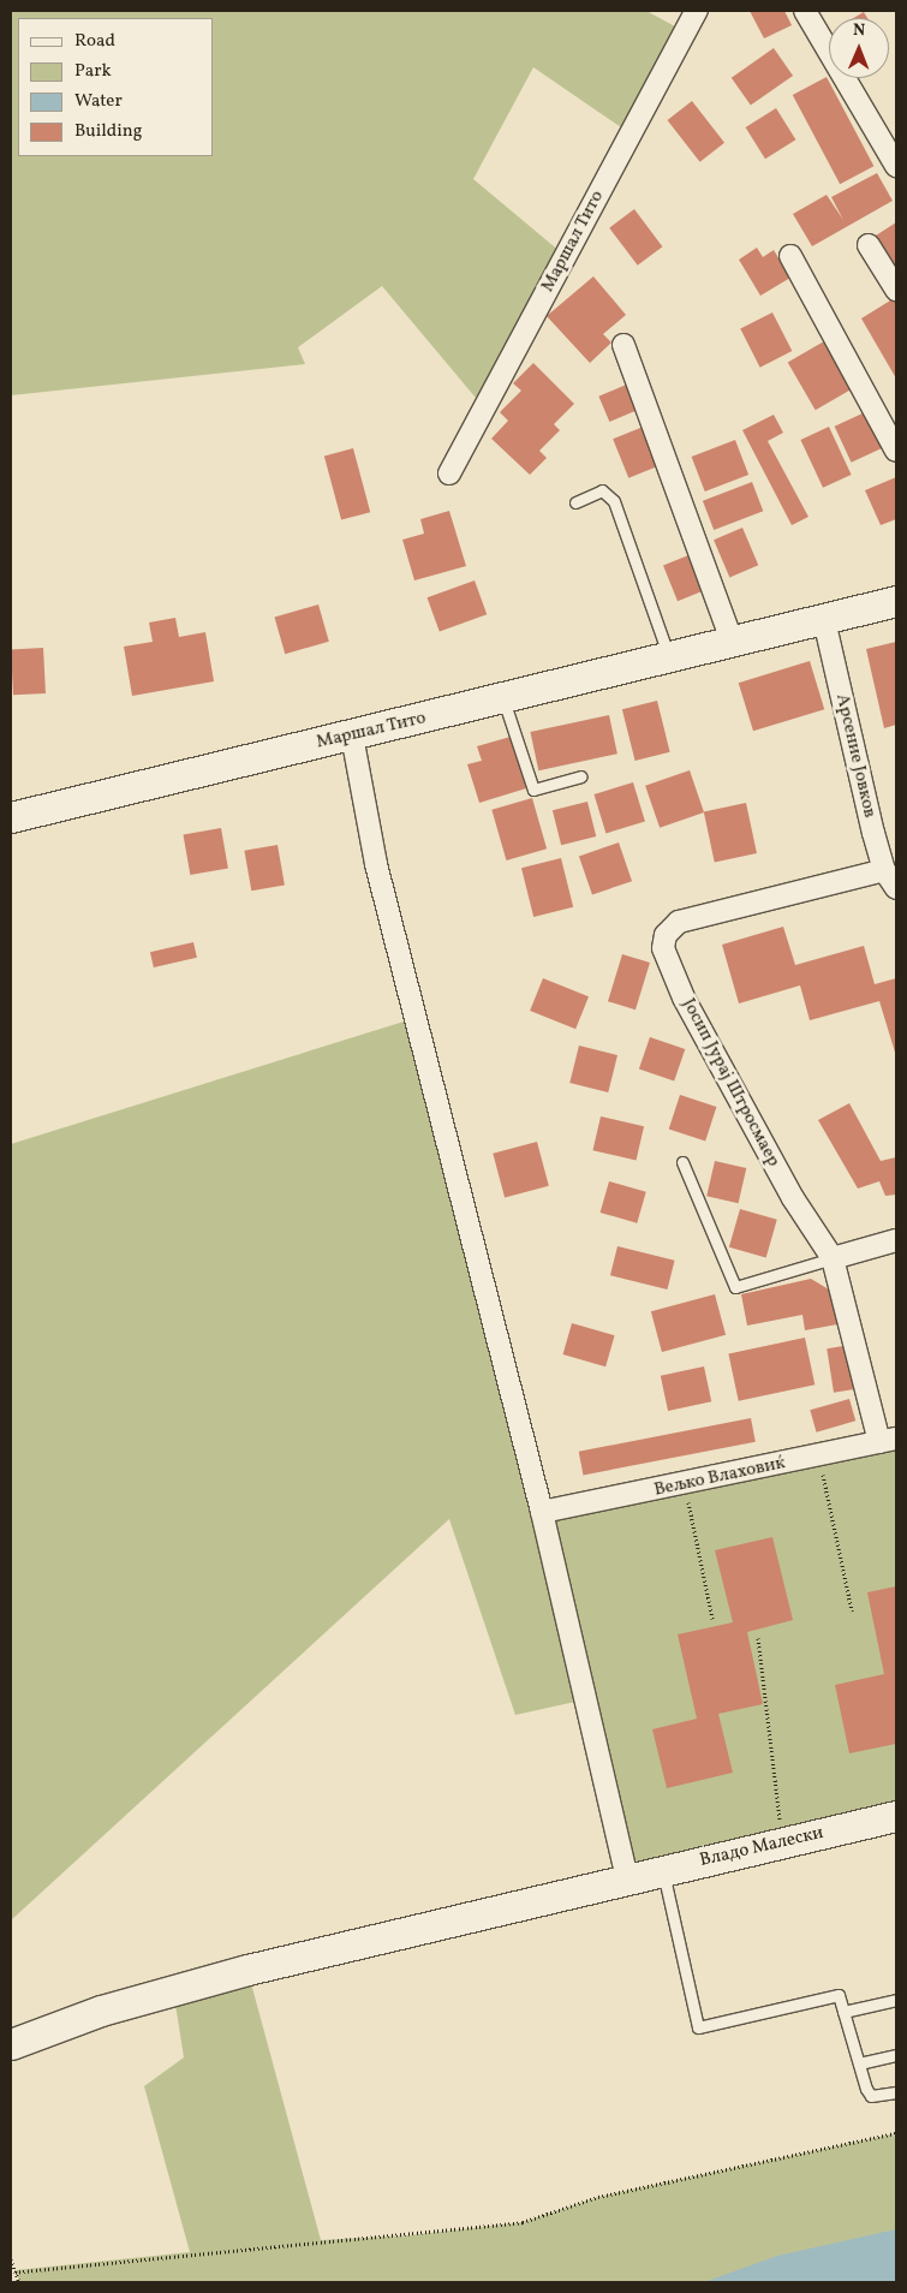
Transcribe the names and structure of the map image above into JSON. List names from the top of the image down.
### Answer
{
  "streets": {
    "street": [
      "Маршал Тито",
      "Арсение Јовков",
      "Јосип Јурај Штросмаер",
      "Вељко Влаховиќ",
      "Владо Малески"
    ]
  },
  "crossings": [
    ["Маршал Тито", "Арсение Јовков"],
    ["Арсение Јовков", "Јосип Јурај Штросмаер"],
    ["Јосип Јурај Штросмаер", "Вељко Влаховиќ"]
  ],
  "legend": [
    "Road",
    "Park",
    "Water",
    "Building"
  ],
  "north": "top"
}
